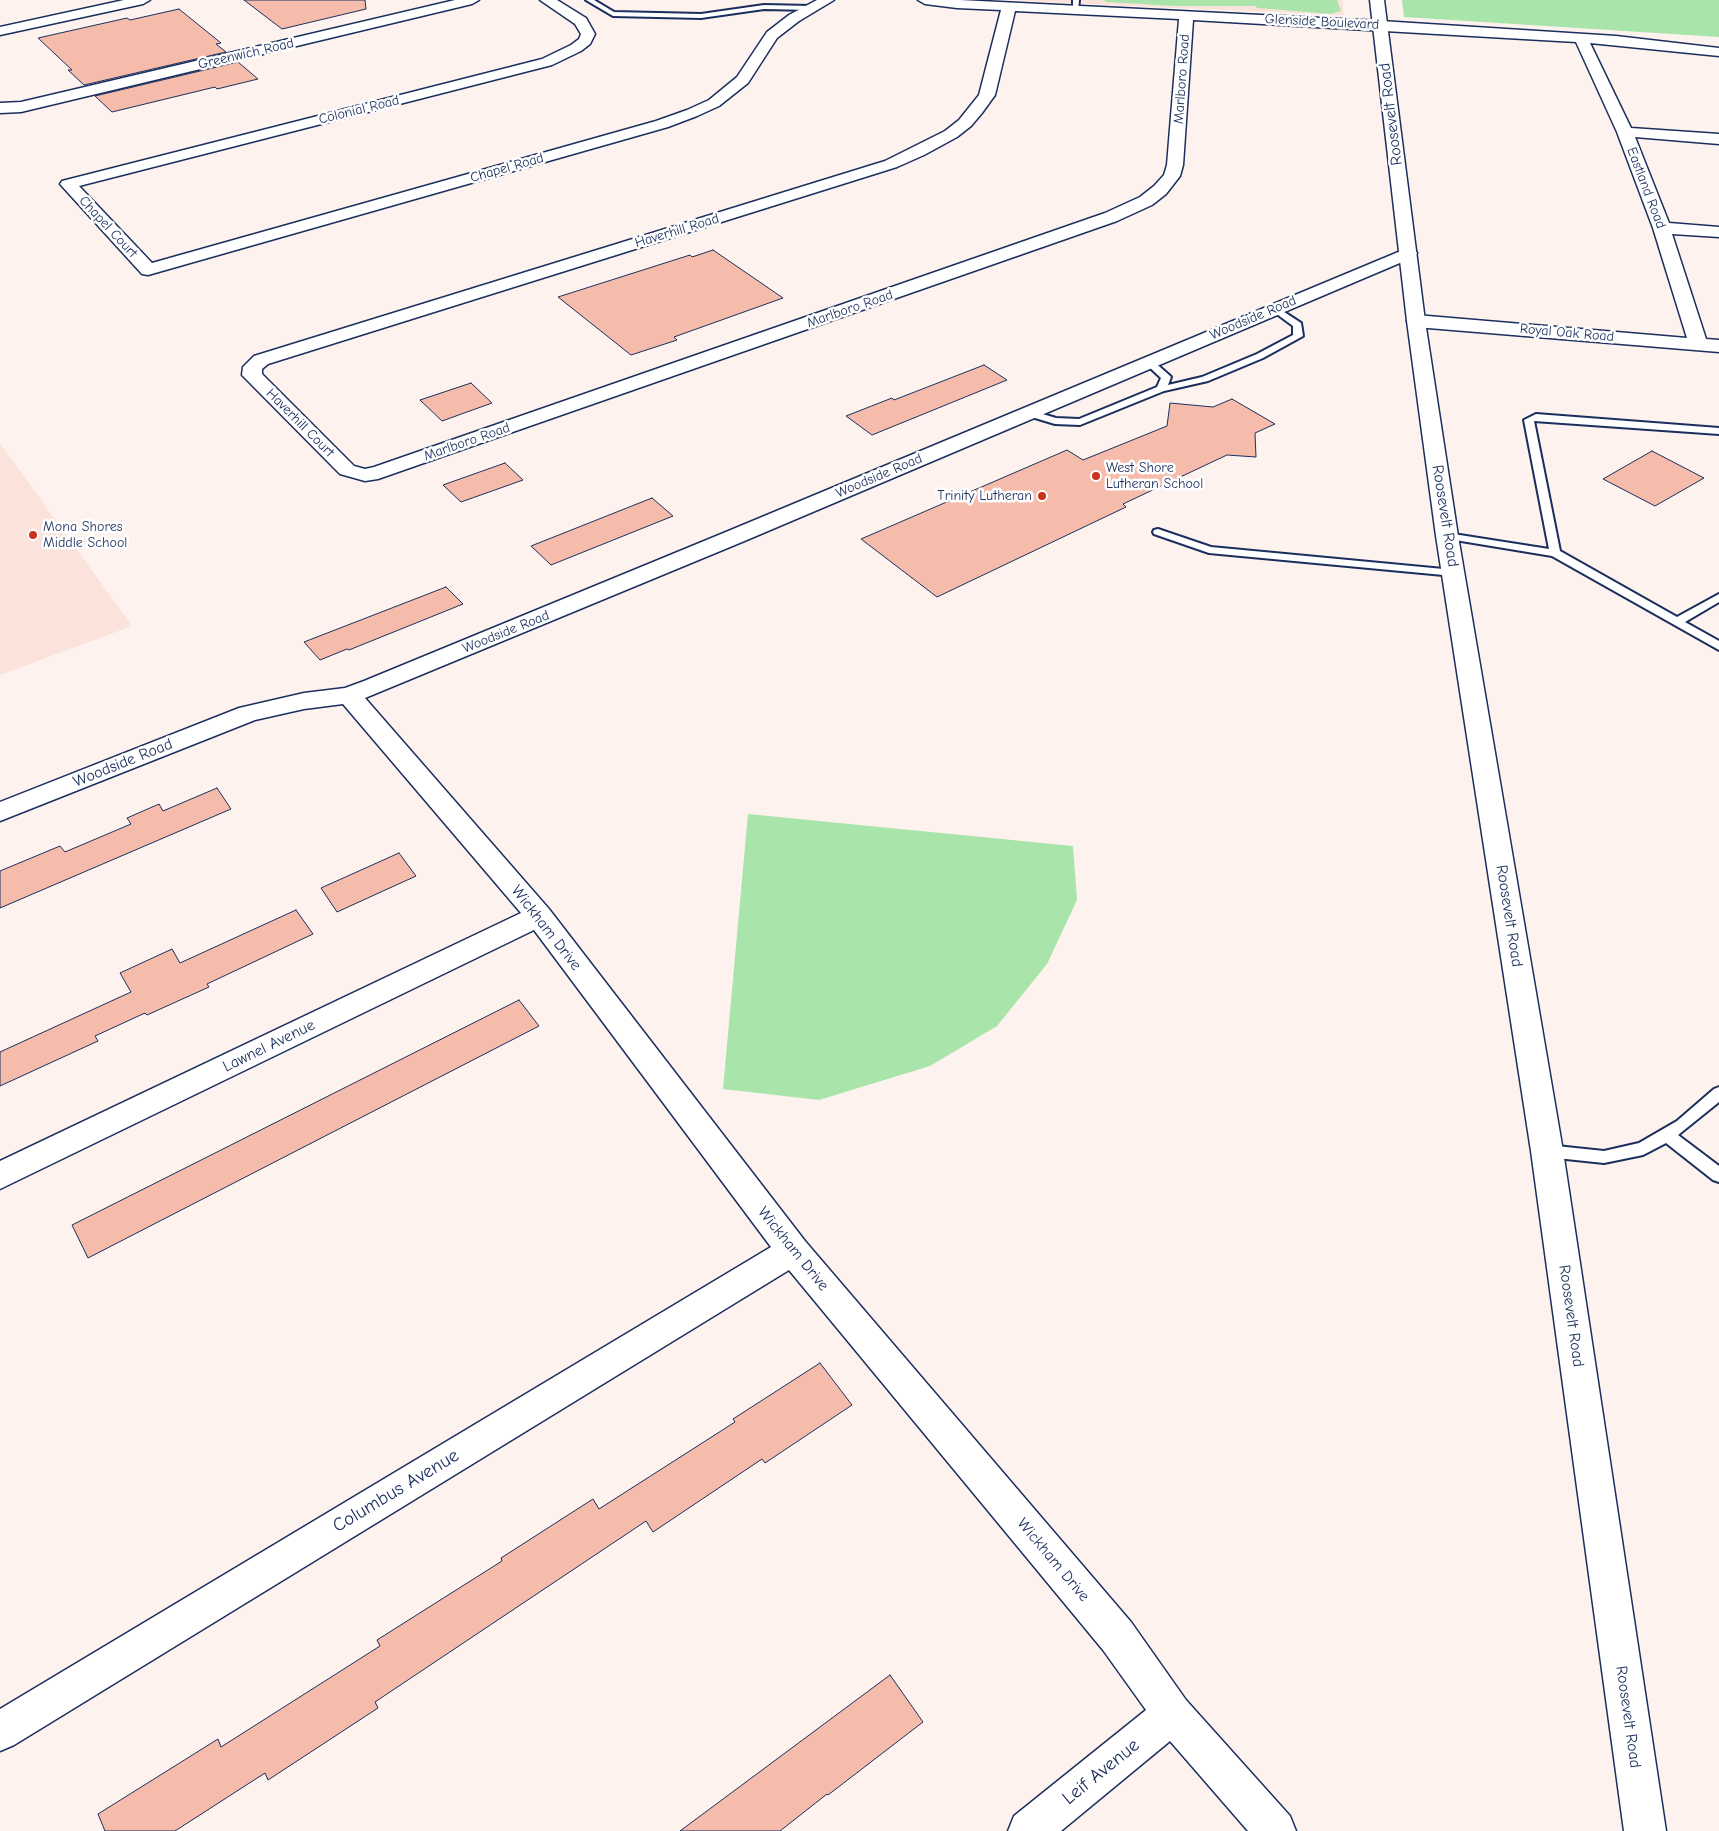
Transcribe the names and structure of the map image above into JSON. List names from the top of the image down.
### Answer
{
  "streets": {
    "street": [
      "Glenside Boulevard",
      "Greenwich Road",
      "Marlboro Road",
      "Colonial Road",
      "Roosevelt Road",
      "Chapel Road",
      "Eastland Road",
      "Chapel Court",
      "Haverhill Road",
      "Woodside Road",
      "Royal Oak Road",
      "Haverhill Court",
      "Wickham Drive",
      "Lawnel Avenue",
      "Columbus Avenue",
      "Leif Avenue"
    ]
  },
  "crossings": [
    ["Glenside Boulevard", "Marlboro Road"],
    ["Glenside Boulevard", "Roosevelt Road"],
    ["Glenside Boulevard", "Eastland Road"],
    ["Glenside Boulevard", "Haverhill Road"],
    ["Marlboro Road", "Haverhill Court"],
    ["Colonial Road", "Chapel Court"],
    ["Roosevelt Road", "Woodside Road"],
    ["Roosevelt Road", "Royal Oak Road"],
    ["Chapel Road", "Chapel Court"],
    ["Eastland Road", "Royal Oak Road"],
    ["Haverhill Road", "Haverhill Court"],
    ["Woodside Road", "Wickham Drive"],
    ["Wickham Drive", "Lawnel Avenue"],
    ["Wickham Drive", "Columbus Avenue"],
    ["Wickham Drive", "Leif Avenue"]
  ],
  "places": ["West Shore Lutheran School", "Trinity Lutheran", "Mona Shores Middle School"]
}
